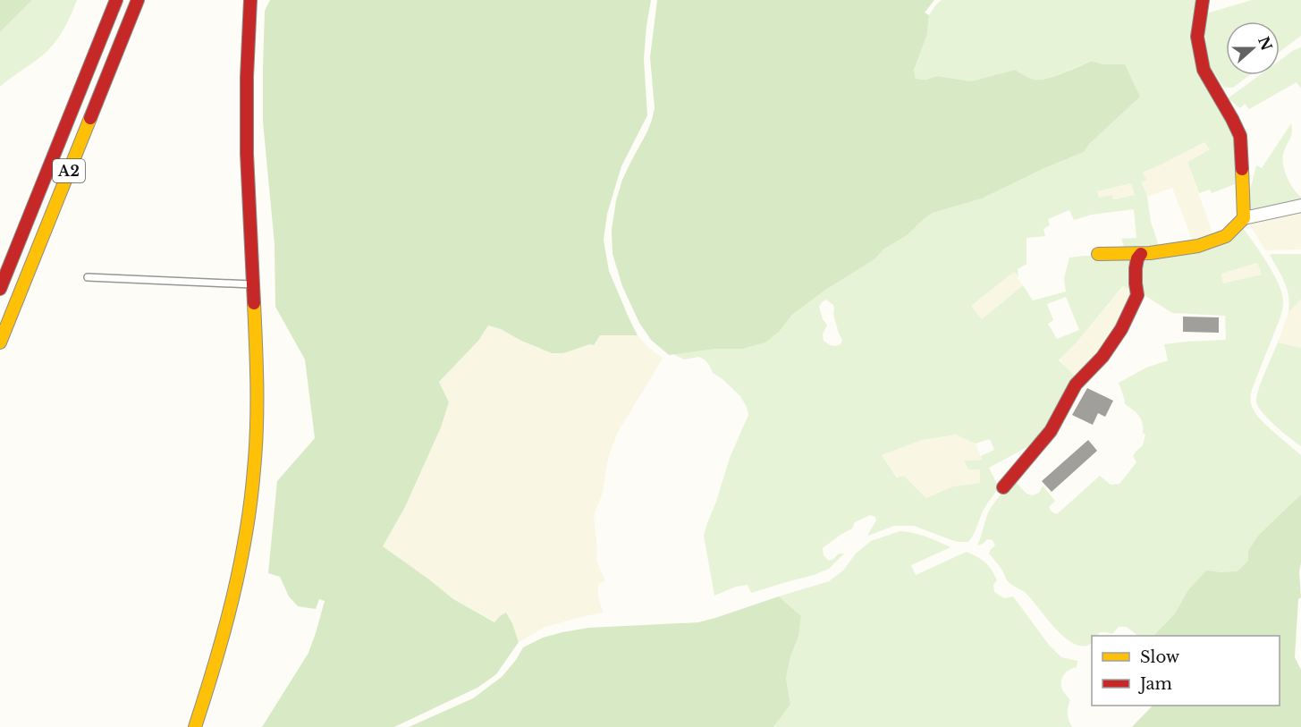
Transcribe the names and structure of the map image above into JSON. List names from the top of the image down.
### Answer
{
  "streets": {
    "main road": ["A2"]
  },
  "legend": ["Slow", "Jam"],
  "north": "right"
}
